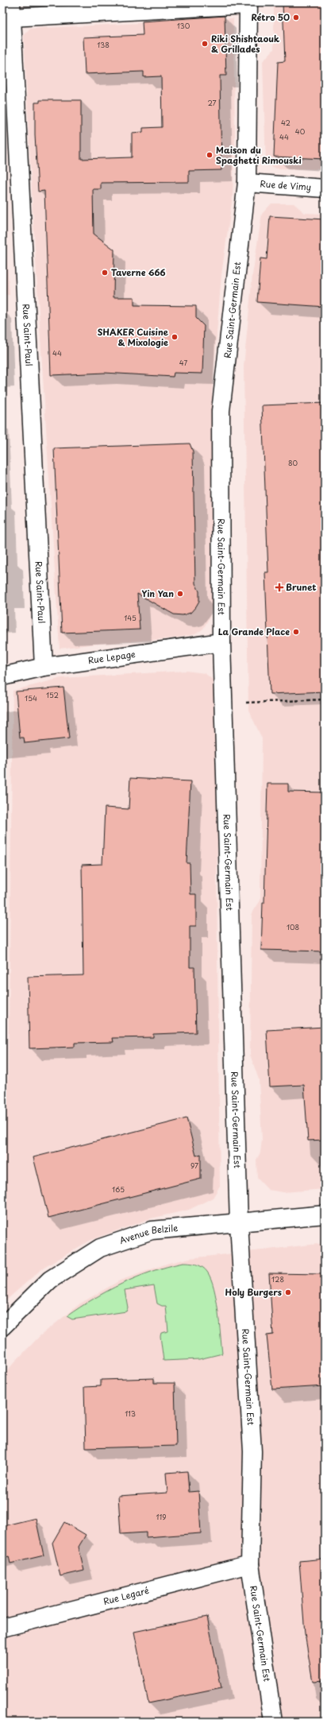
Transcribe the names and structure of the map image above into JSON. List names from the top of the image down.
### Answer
{
  "streets": {
    "street": [
      "Rue de Vimy",
      "Rue Saint-Germain Est",
      "Rue Saint-Paul",
      "Rue Lepage",
      "Avenue Belzile",
      "Rue Legaré"
    ]
  },
  "crossings": [
    ["Rue de Vimy", "Rue Saint-Germain Est"],
    ["Rue Saint-Germain Est", "Rue Lepage"],
    ["Rue Saint-Germain Est", "Avenue Belzile"],
    ["Rue Saint-Germain Est", "Rue Legaré"],
    ["Rue Saint-Paul", "Rue Lepage"]
  ],
  "places": {
    "other": [
      "Rétro 50",
      "Riki Shishtaouk & Grillades",
      "Maison du Spaghetti Rimouski",
      "Taverne 666",
      "SHAKER Cuisine & Mixologie",
      "Yin Yan",
      "La Grande Place",
      "Holy Burgers"
    ],
    "health": ["Brunet"]
  },
  "house_numbers": [
    "130",
    "138",
    "27",
    "42",
    "40",
    "44",
    "44",
    "47",
    "80",
    "145",
    "152",
    "154",
    "108",
    "97",
    "165",
    "128",
    "113",
    "119"
  ]
}
